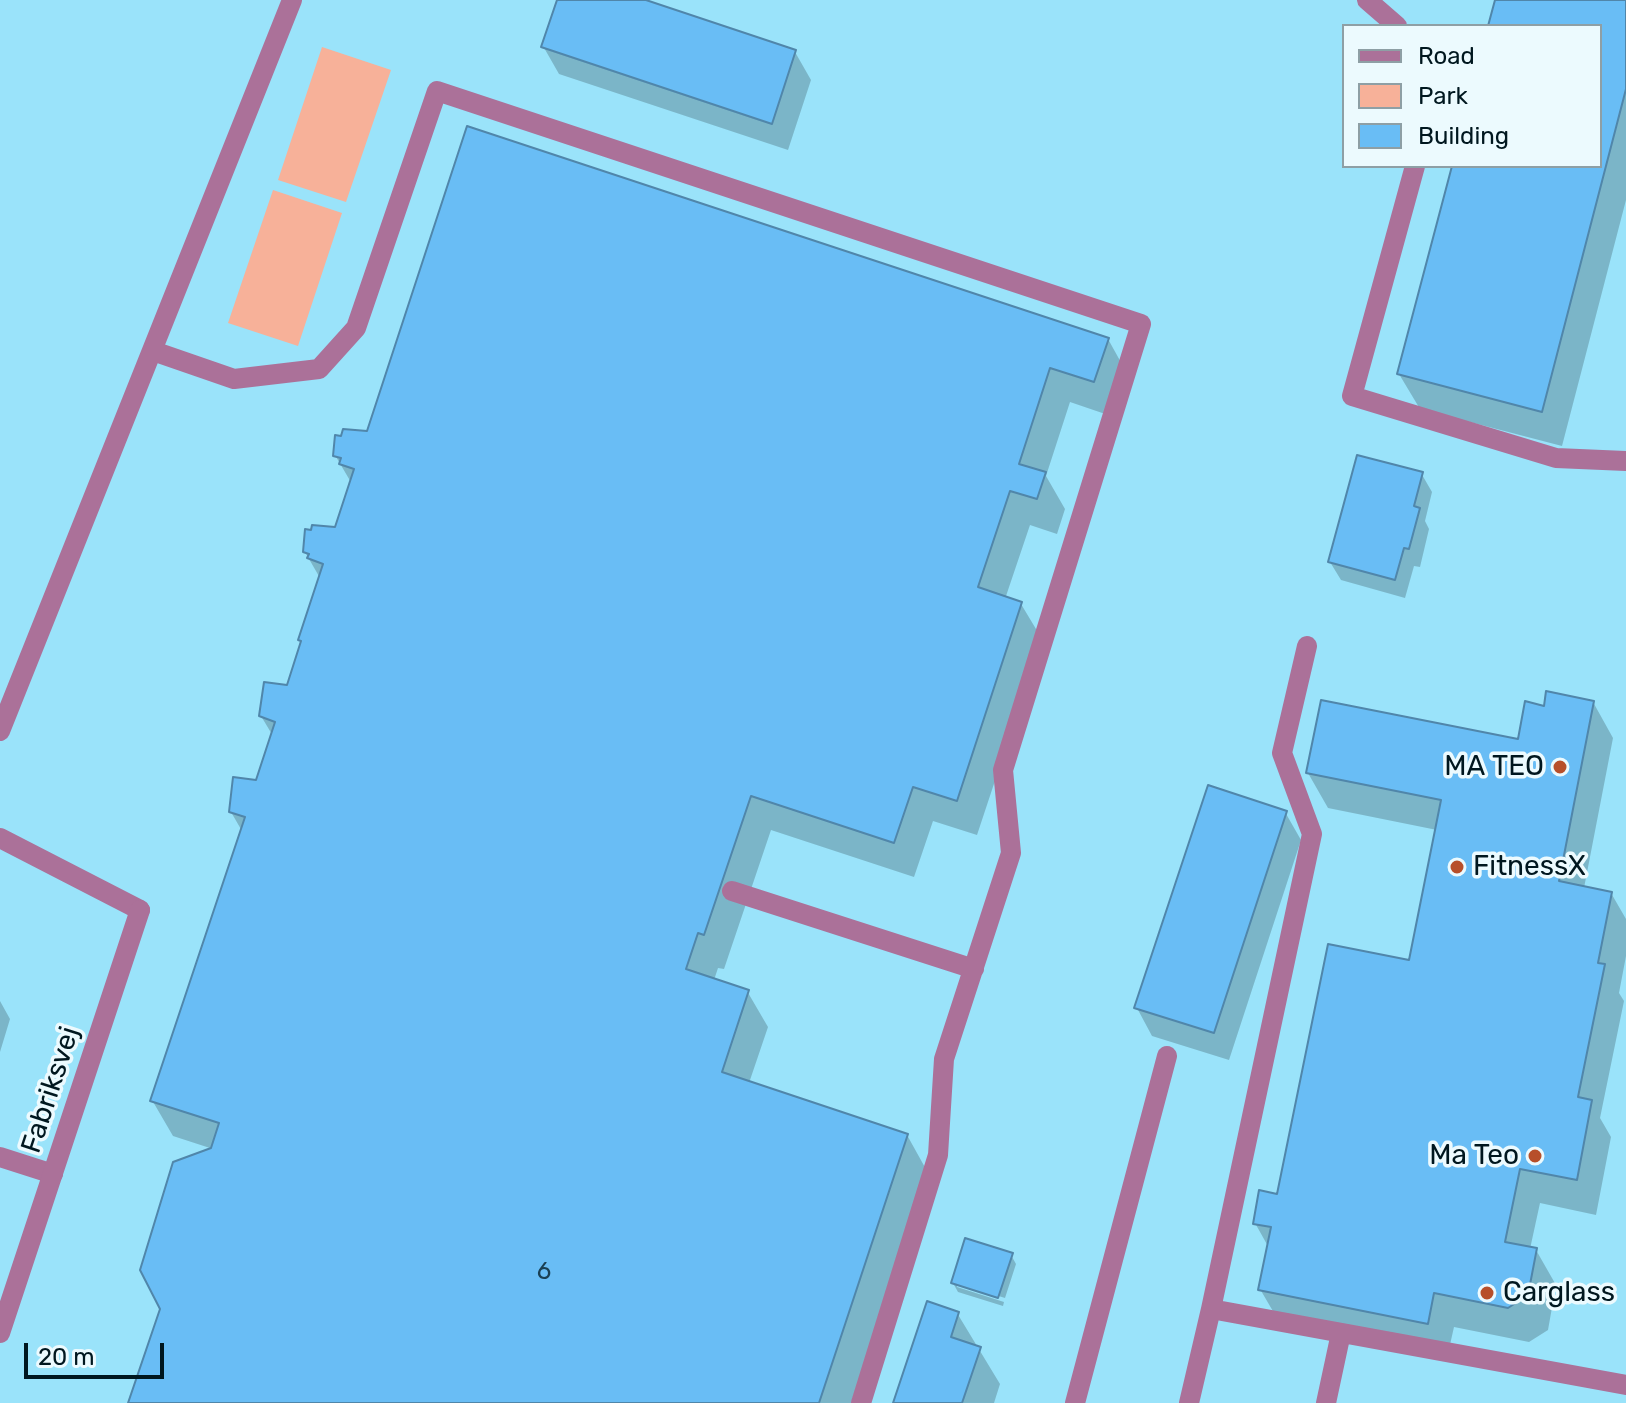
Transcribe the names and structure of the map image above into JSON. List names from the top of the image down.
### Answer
{
  "streets": {
    "street": ["Fabriksvej"]
  },
  "places": [
    "MA TEO",
    "FitnessX",
    "Ma Teo",
    "Carglass"
  ],
  "house_numbers": ["6"],
  "legend": ["Road", "Park", "Building"],
  "scale_bar": "20 m"
}
